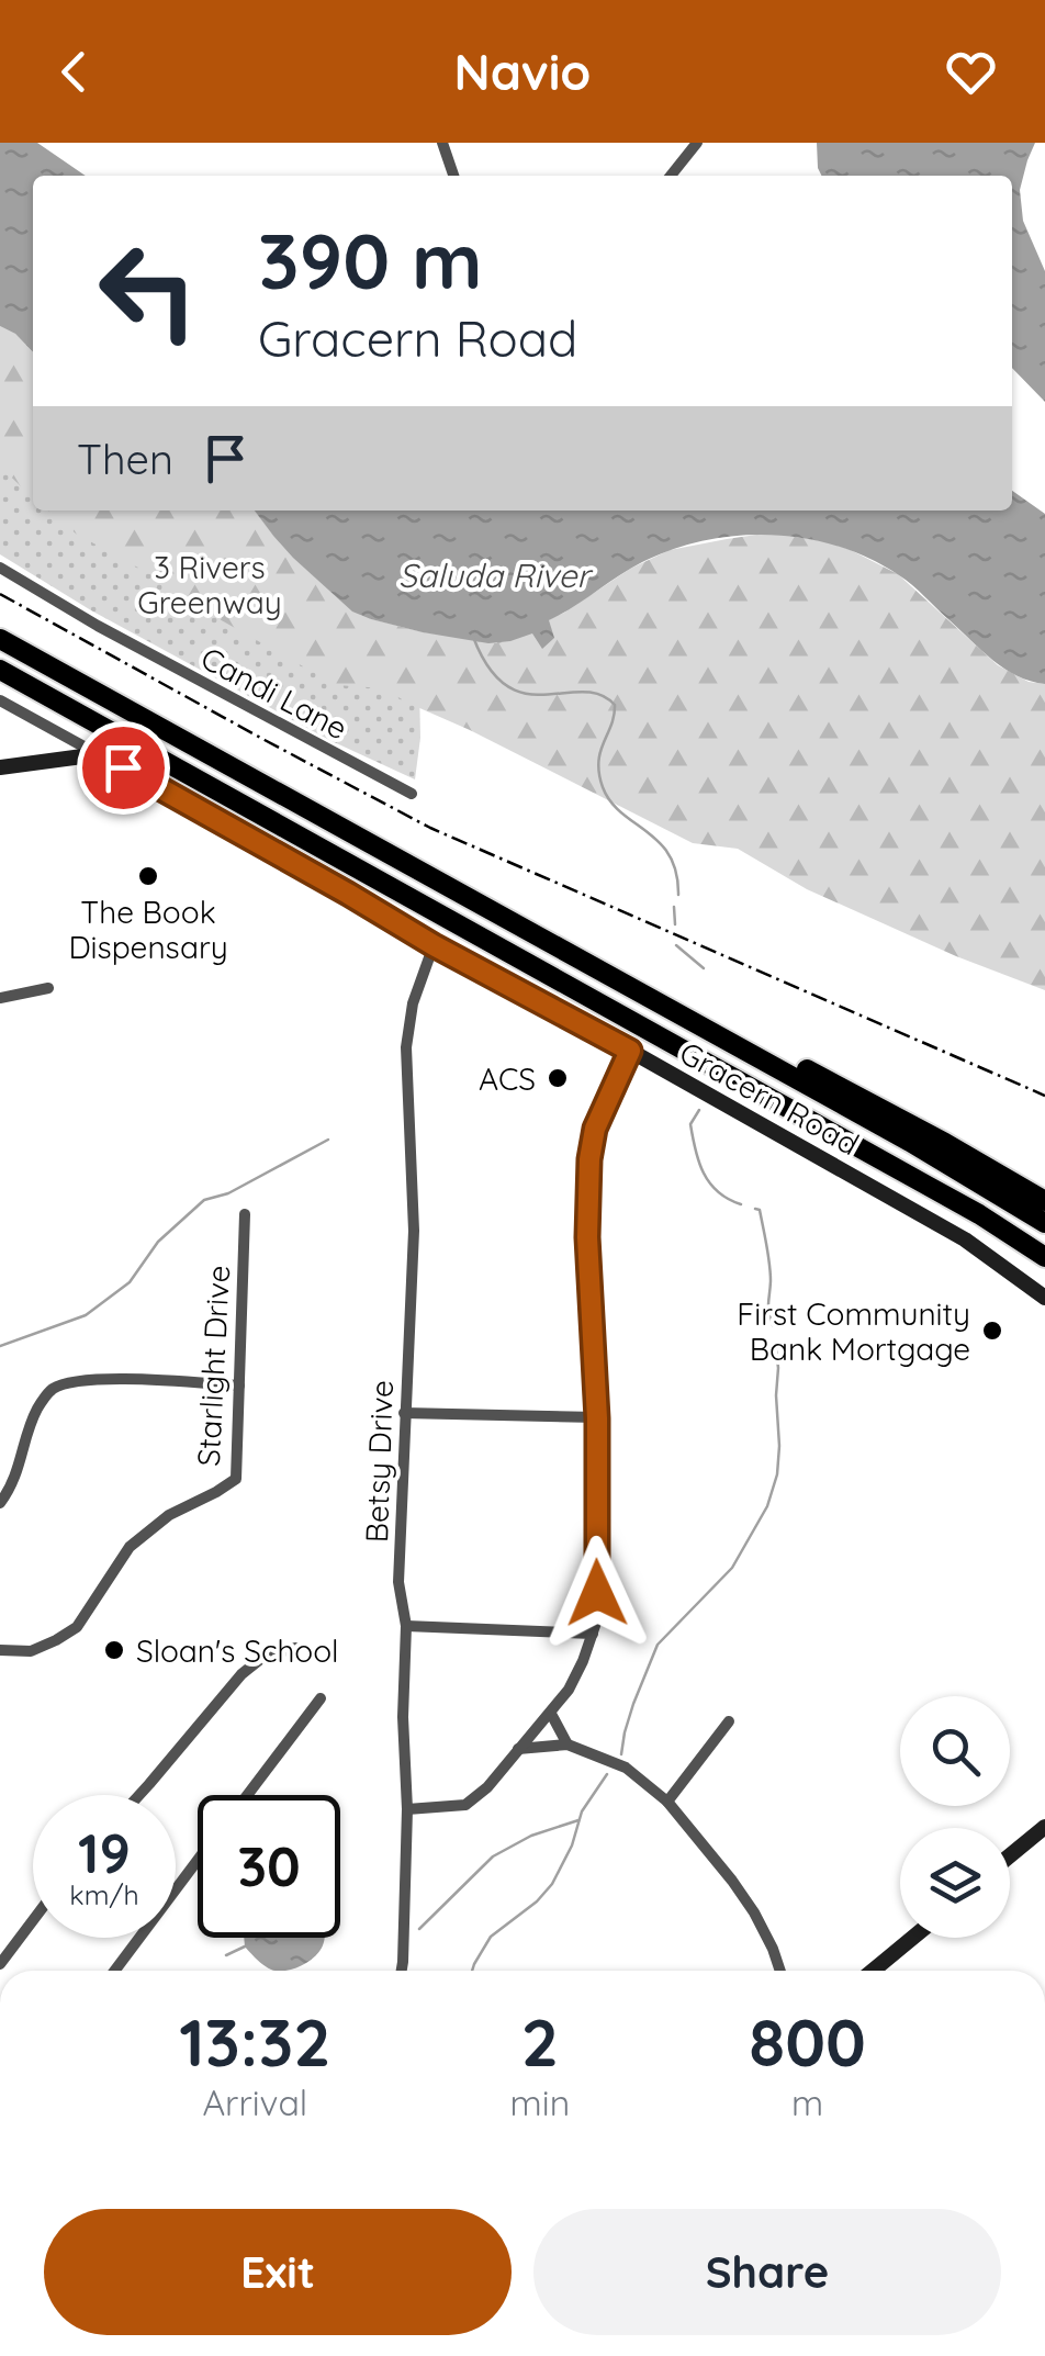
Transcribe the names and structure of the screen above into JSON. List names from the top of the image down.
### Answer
{
  "streets": {
    "street": [
      "Candi Lane",
      "Gracern Road",
      "Starlight Drive",
      "Betsy Drive"
    ]
  },
  "crossings": [
    ["Gracern Road", "Betsy Drive"]
  ],
  "water": ["Saluda River"],
  "parks": ["3 Rivers Greenway"],
  "places": [
    "The Book Dispensary",
    "ACS",
    "First Community Bank Mortgage",
    "Sloan's School"
  ],
  "page": {
    "header": "Navio",
    "turn": ["390 m", "Gracern Road"],
    "then": "Then",
    "speed": "19 km/h",
    "limit": "30",
    "eta": [
      "13:32",
      "Arrival",
      "2",
      "min",
      "800",
      "m"
    ],
    "buttons": ["Exit", "Share"]
  }
}
